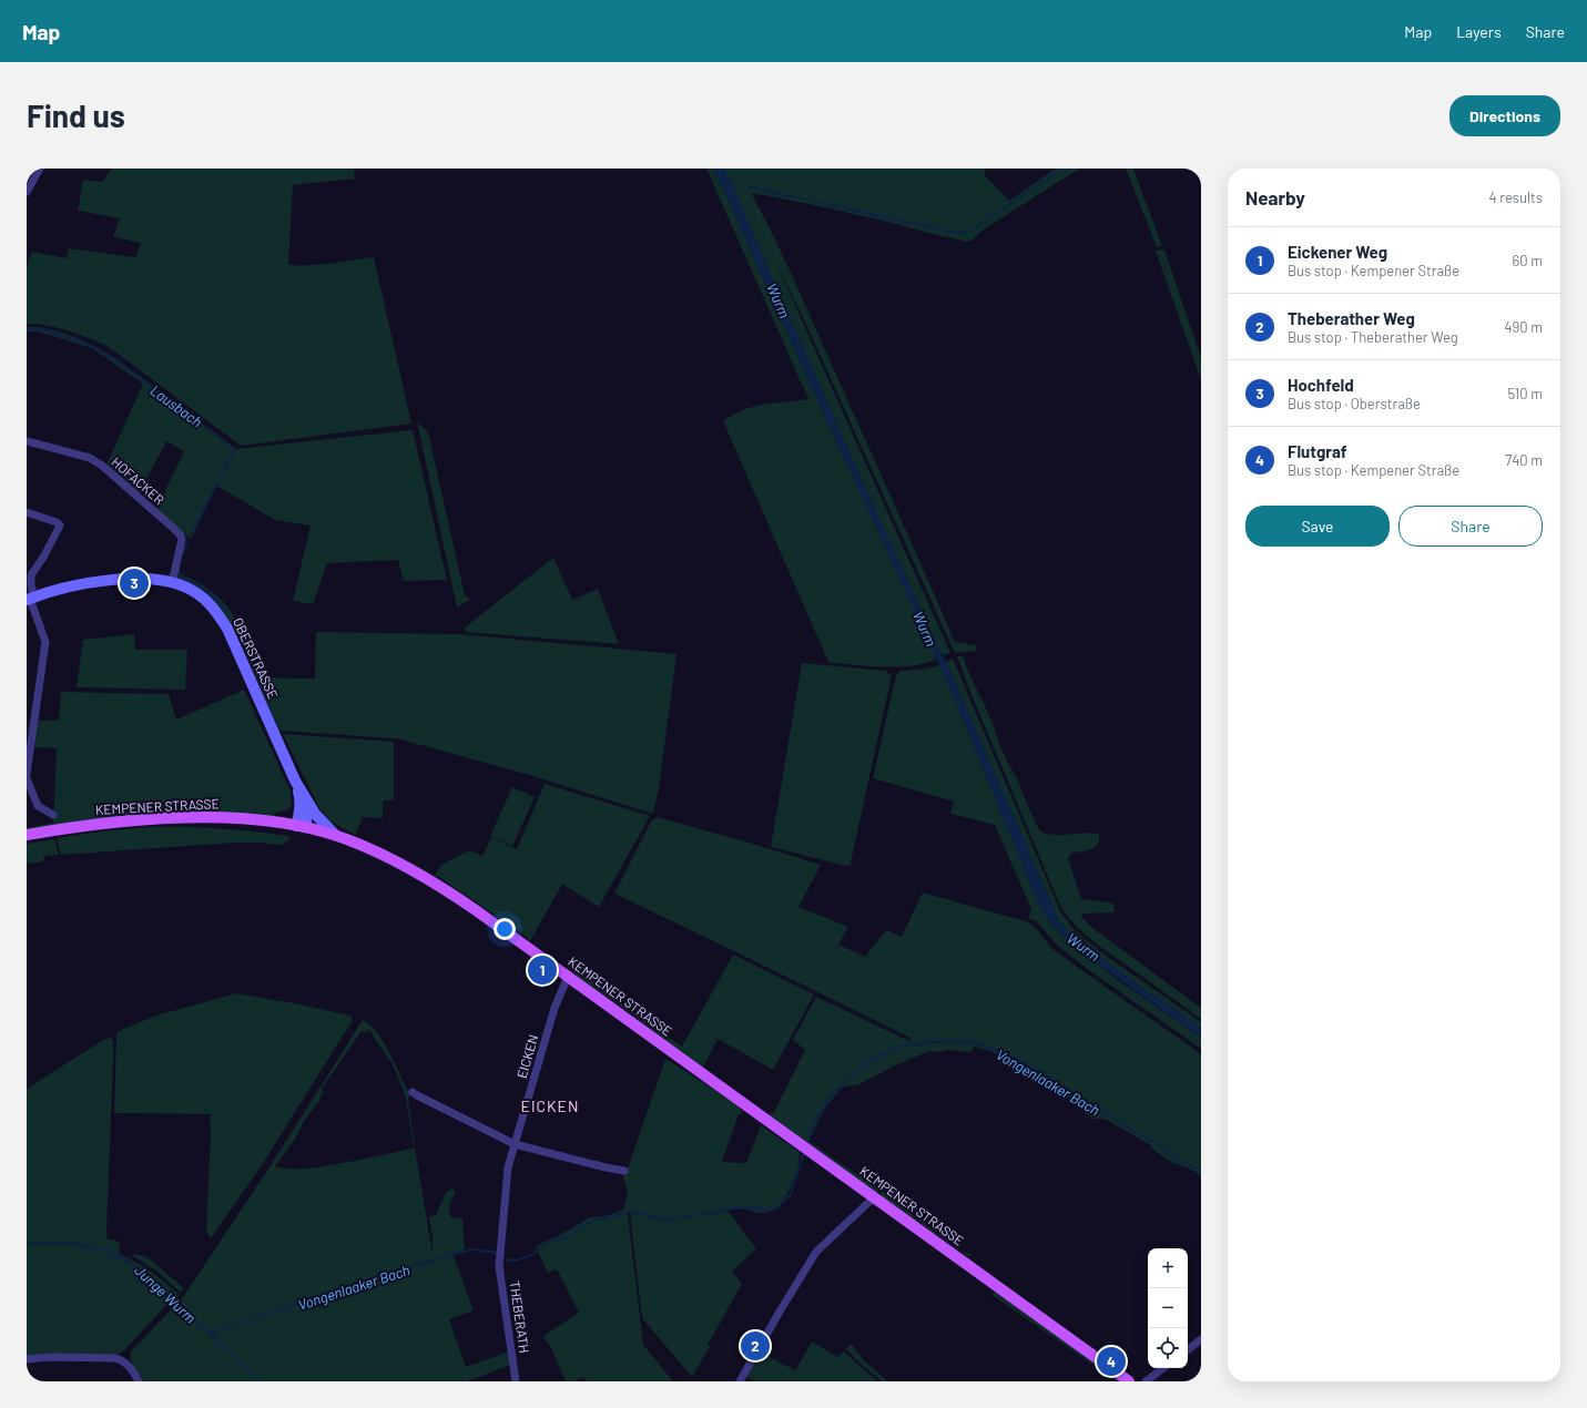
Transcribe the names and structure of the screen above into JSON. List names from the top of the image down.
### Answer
{
  "streets": {
    "main road": ["KEMPENER STRASSE"],
    "street": [
      "HOFACKER",
      "OBERSTRASSE",
      "EICKEN",
      "THEBERATH"
    ]
  },
  "crossings": [
    ["HOFACKER", "OBERSTRASSE"],
    ["KEMPENER STRASSE", "EICKEN"],
    ["EICKEN", "THEBERATH"]
  ],
  "districts": ["EICKEN"],
  "water": [
    "Wurm",
    "Lausbach",
    "Vongenlaaker Bach",
    "Junge Wurm"
  ],
  "page": {
    "header": "Map",
    "nav": ["Map", "Layers", "Share"],
    "buttons": [
      "Directions",
      ["Save", "Share"]
    ],
    "title": "Find us",
    "heading": ["Nearby", "4 results"],
    "list": [
      {
        "mark": "1",
        "name": "Eickener Weg",
        "note": "Bus stop · Kempener Straße",
        "value": "60 m"
      },
      {
        "mark": "2",
        "name": "Theberather Weg",
        "note": "Bus stop · Theberather Weg",
        "value": "490 m"
      },
      {
        "mark": "3",
        "name": "Hochfeld",
        "note": "Bus stop · Oberstraße",
        "value": "510 m"
      },
      {
        "mark": "4",
        "name": "Flutgraf",
        "note": "Bus stop · Kempener Straße",
        "value": "740 m"
      }
    ],
    "pins": [
      "3",
      "1",
      "2",
      "4"
    ],
    "map_buttons": ["+", "−"]
  }
}
